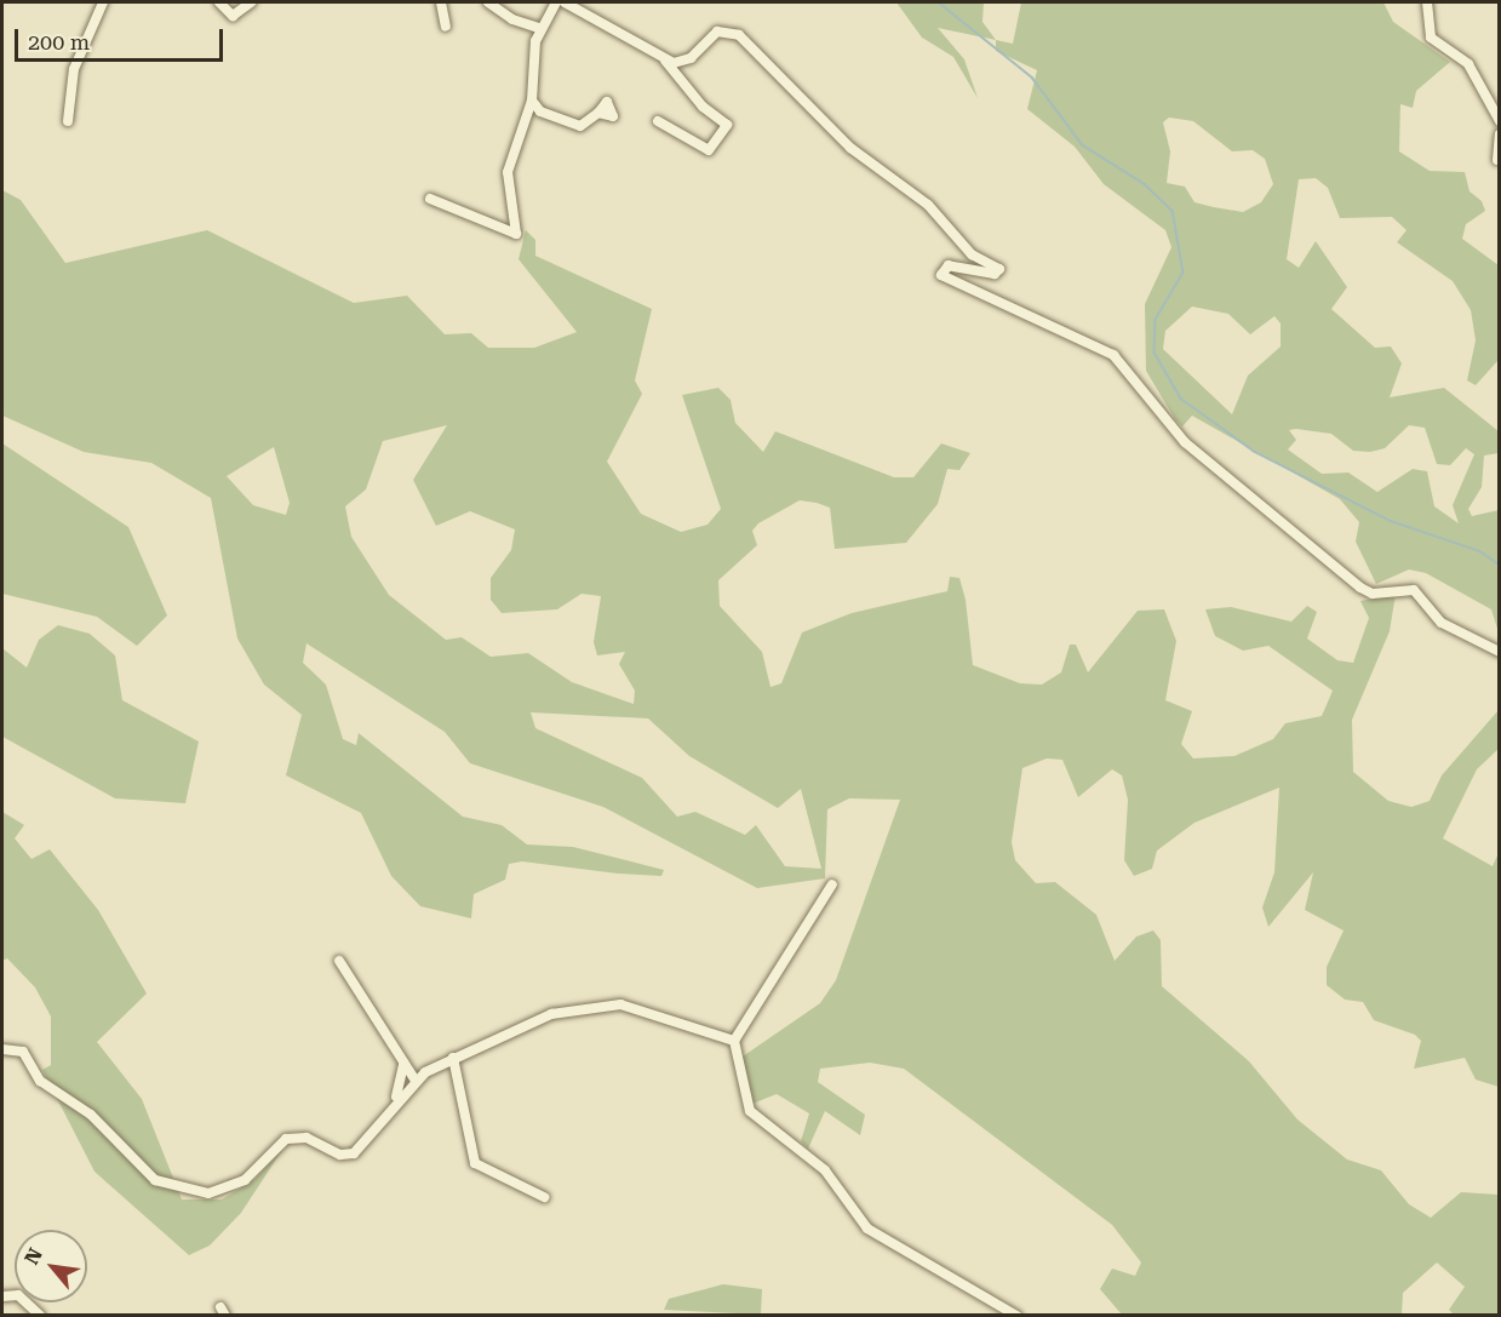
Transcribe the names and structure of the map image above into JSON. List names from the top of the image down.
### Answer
{
  "scale_bar": "200 m",
  "north": "top left"
}
